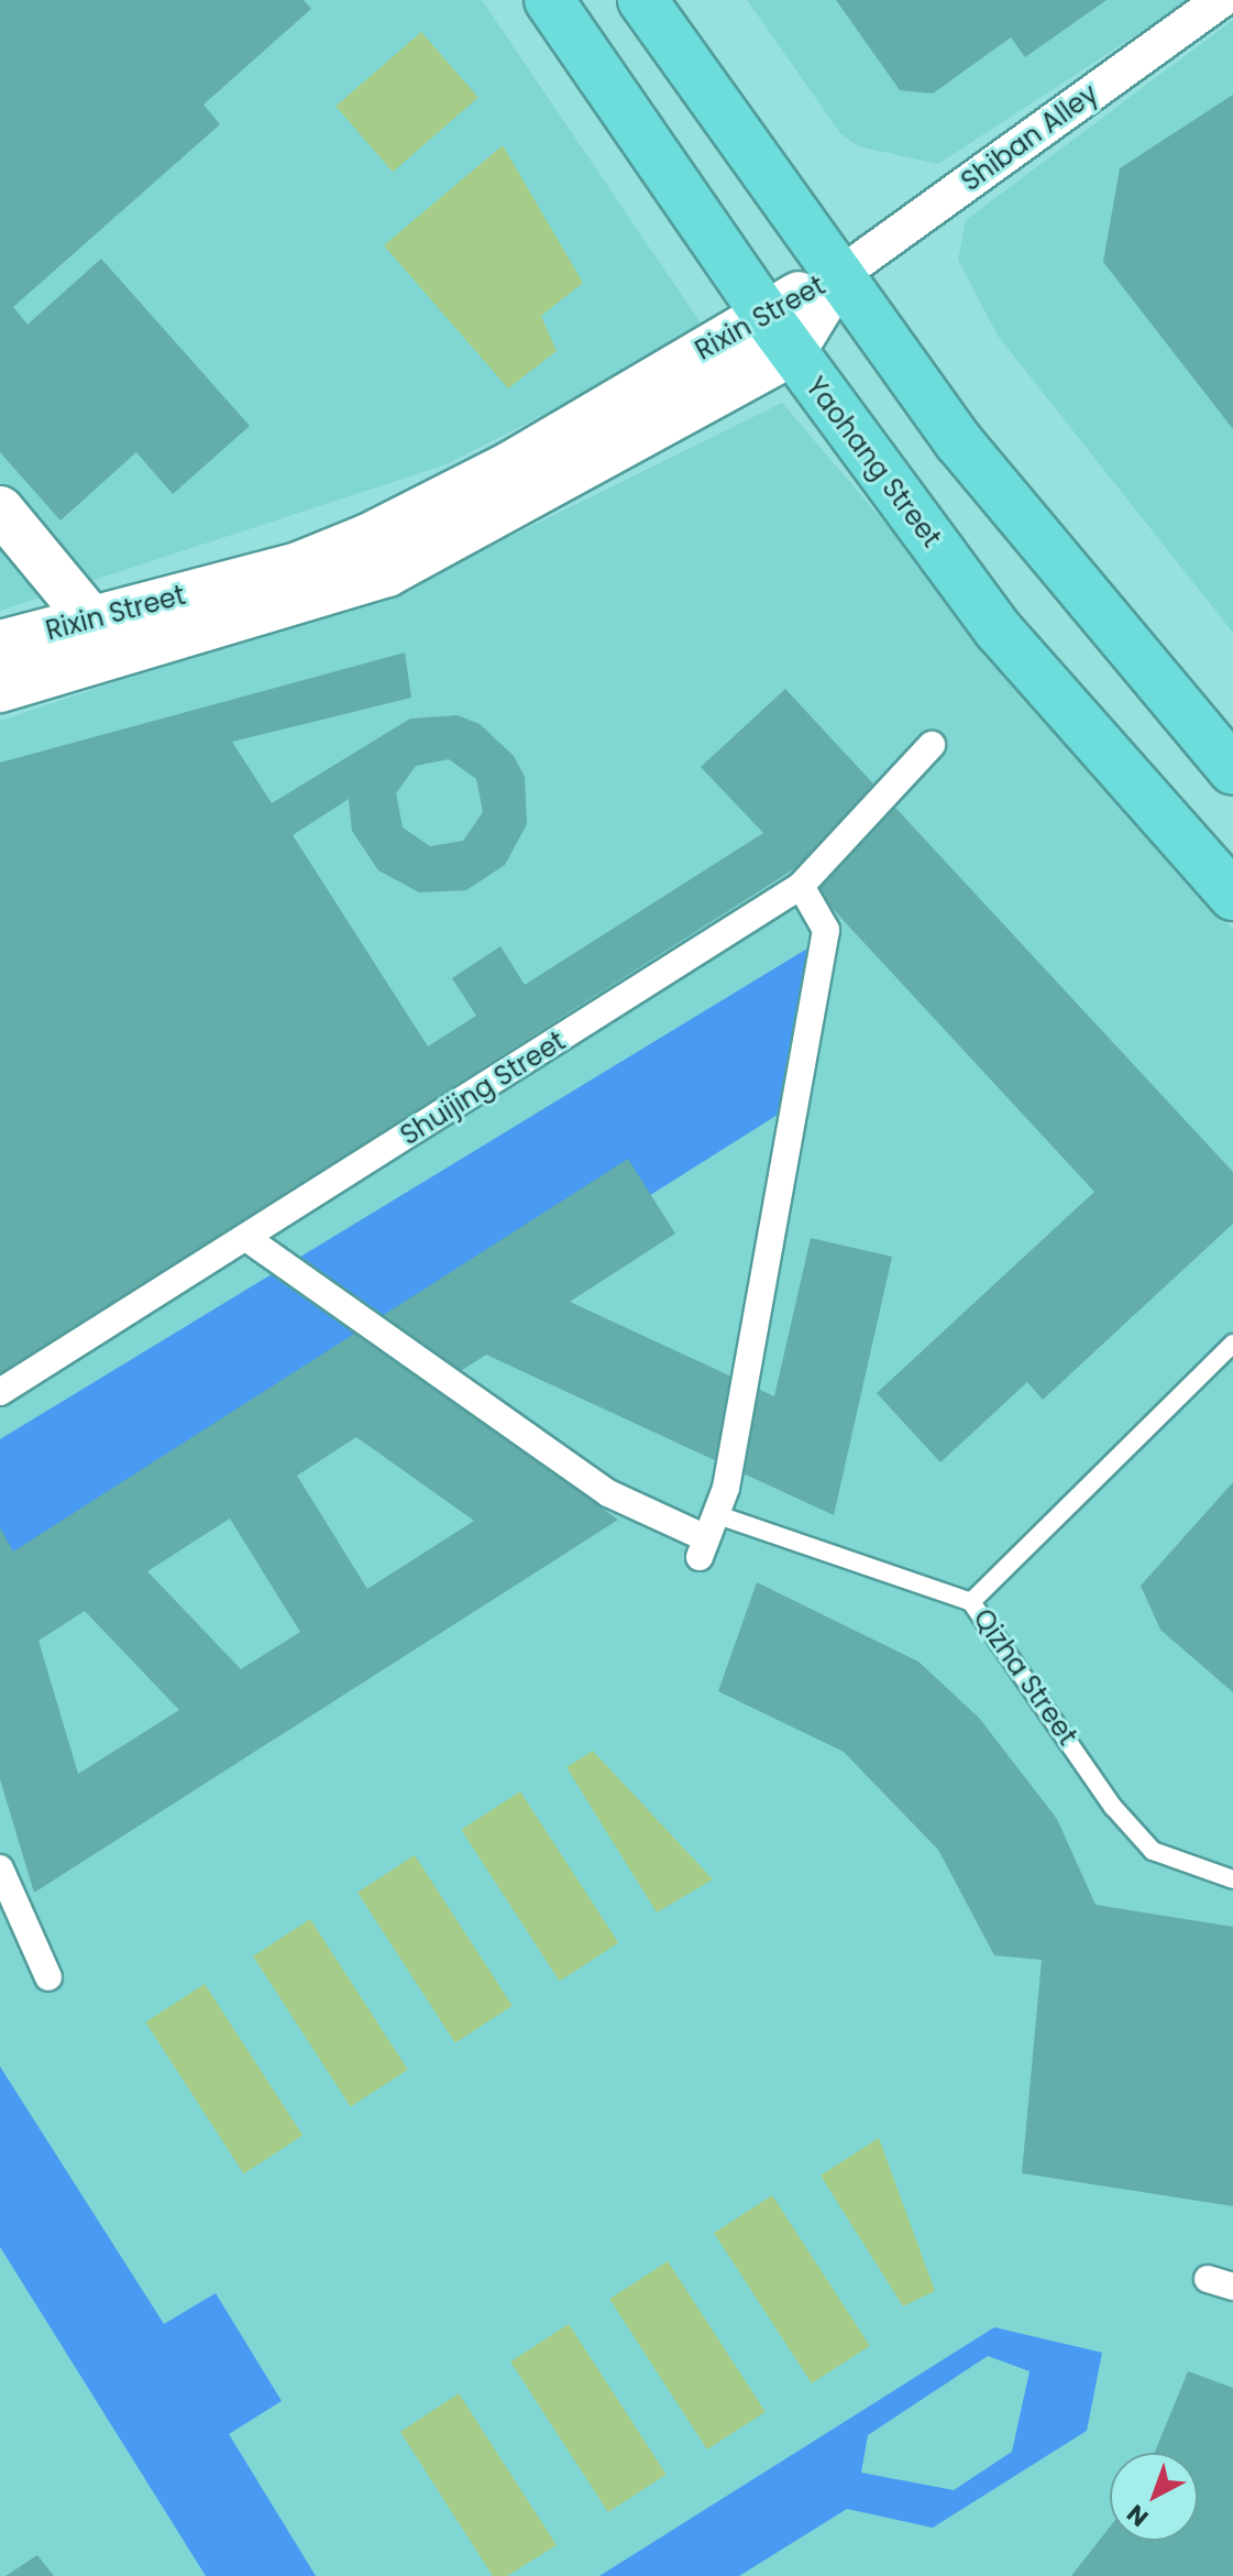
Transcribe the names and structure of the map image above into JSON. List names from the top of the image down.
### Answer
{
  "streets": {
    "main road": ["Yaohang Street"],
    "street": ["Shiban Alley", "Rixin Street", "Shuijing Street"],
    "lane": ["Qizha Street"]
  },
  "crossings": [
    ["Shiban Alley", "Rixin Street"],
    ["Rixin Street", "Yaohang Street"]
  ],
  "north": "bottom left"
}
